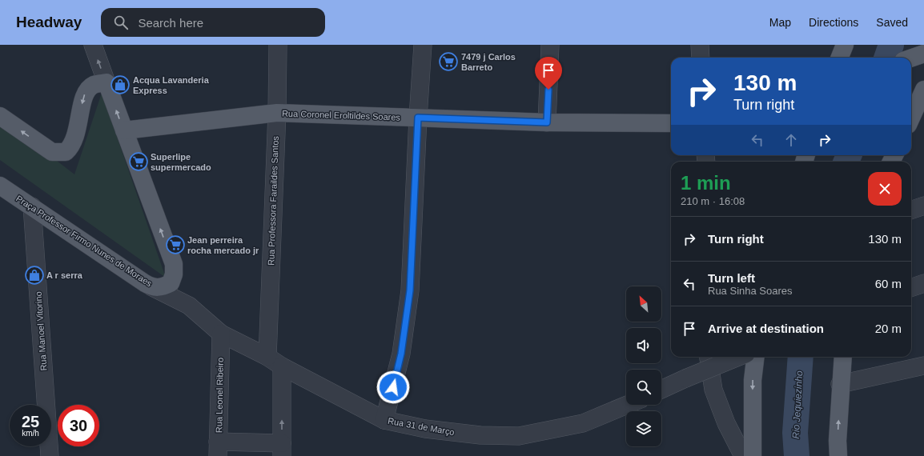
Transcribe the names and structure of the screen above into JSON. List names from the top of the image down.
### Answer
{
  "streets": {
    "main road": ["Rua Coronel Eroltildes Soares", "Praça Professor Firmo Nunes de Moraes"],
    "street": [
      "Rua Professora Faraildes Santos",
      "Rua Manoel Vitorino",
      "Rua Leonel Ribeiro",
      "Rua 31 de Março"
    ]
  },
  "crossings": [
    ["Rua Coronel Eroltildes Soares", "Rua Professora Faraildes Santos"],
    ["Rua Professora Faraildes Santos", "Rua 31 de Março"],
    ["Praça Professor Firmo Nunes de Moraes", "Rua Manoel Vitorino"],
    ["Rua Leonel Ribeiro", "Rua 31 de Março"]
  ],
  "water": ["Rio Jequiezinho"],
  "places": {
    "supermarket": ["7479 j Carlos Barreto", "Superlipe supermercado", "Jean perreira rocha mercado jr"],
    "shop": ["Acqua Lavanderia Express", "A r serra"]
  },
  "north": "top left",
  "page": {
    "header": "Headway",
    "search": "Search here",
    "nav": ["Map", "Directions", "Saved"],
    "turn": ["130 m", "Turn right"],
    "heading": ["1 min", "210 m · 16:08"],
    "list": [
      {
        "name": "Turn right",
        "value": "130 m"
      },
      {
        "name": "Turn left",
        "note": "Rua Sinha Soares",
        "value": "60 m"
      },
      {
        "name": "Arrive at destination",
        "value": "20 m"
      }
    ],
    "speed": "25 km/h",
    "limit": "30"
  }
}
